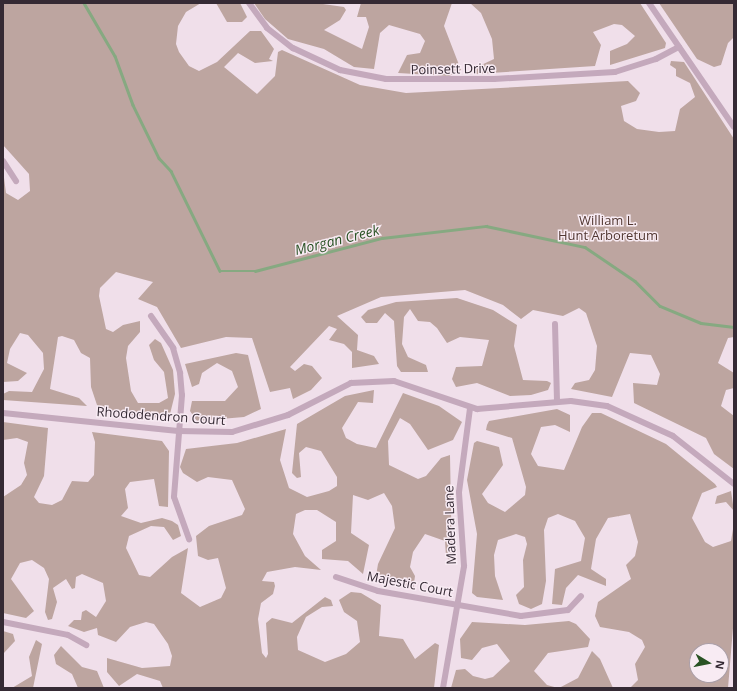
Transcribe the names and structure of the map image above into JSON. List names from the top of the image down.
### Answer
{
  "streets": {
    "street": [
      "Poinsett Drive",
      "Rhododendron Court",
      "Madera Lane",
      "Majestic Court"
    ]
  },
  "crossings": [
    ["Rhododendron Court", "Madera Lane"],
    ["Madera Lane", "Majestic Court"]
  ],
  "water": ["Morgan Creek"],
  "parks": ["William L. Hunt Arboretum"],
  "north": "right"
}
